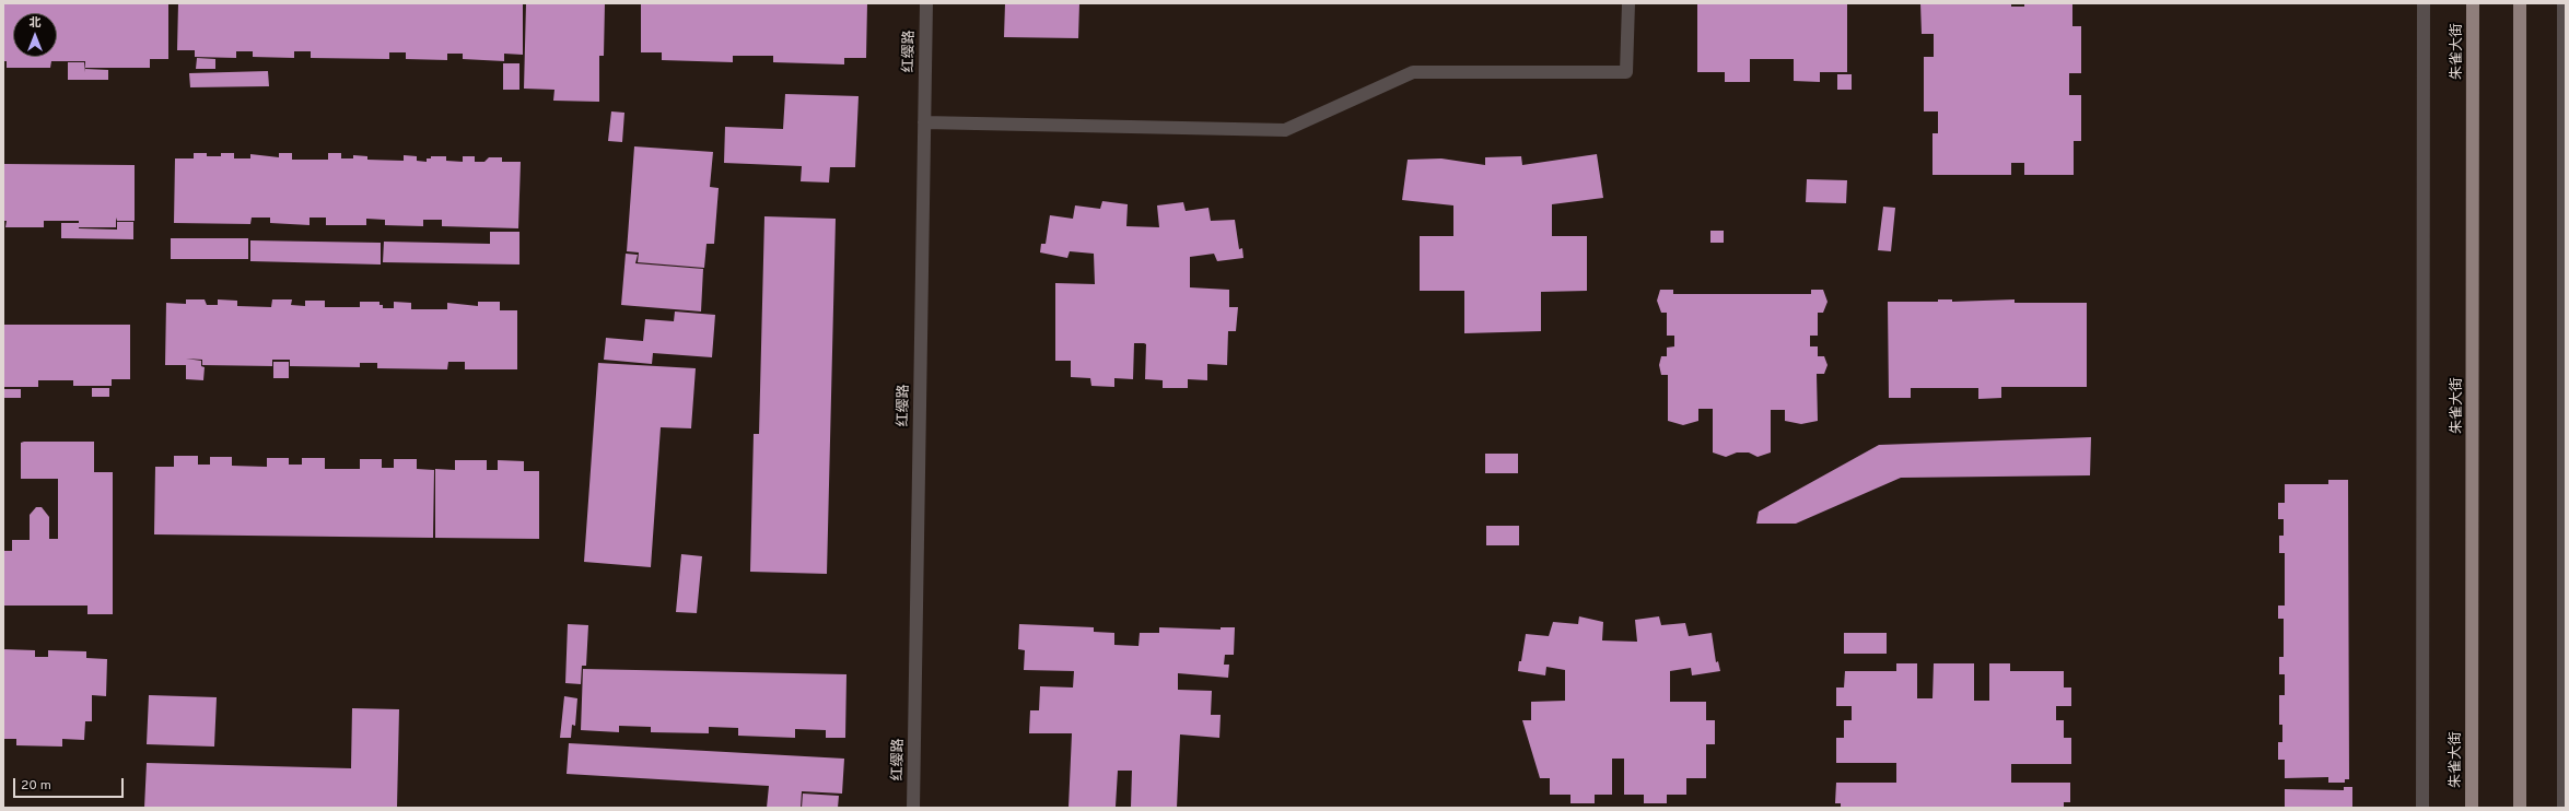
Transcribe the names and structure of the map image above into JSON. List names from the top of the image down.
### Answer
{
  "streets": {
    "main road": ["朱雀大街"],
    "street": ["红缨路"]
  },
  "scale_bar": "20 m",
  "north": "top"
}
